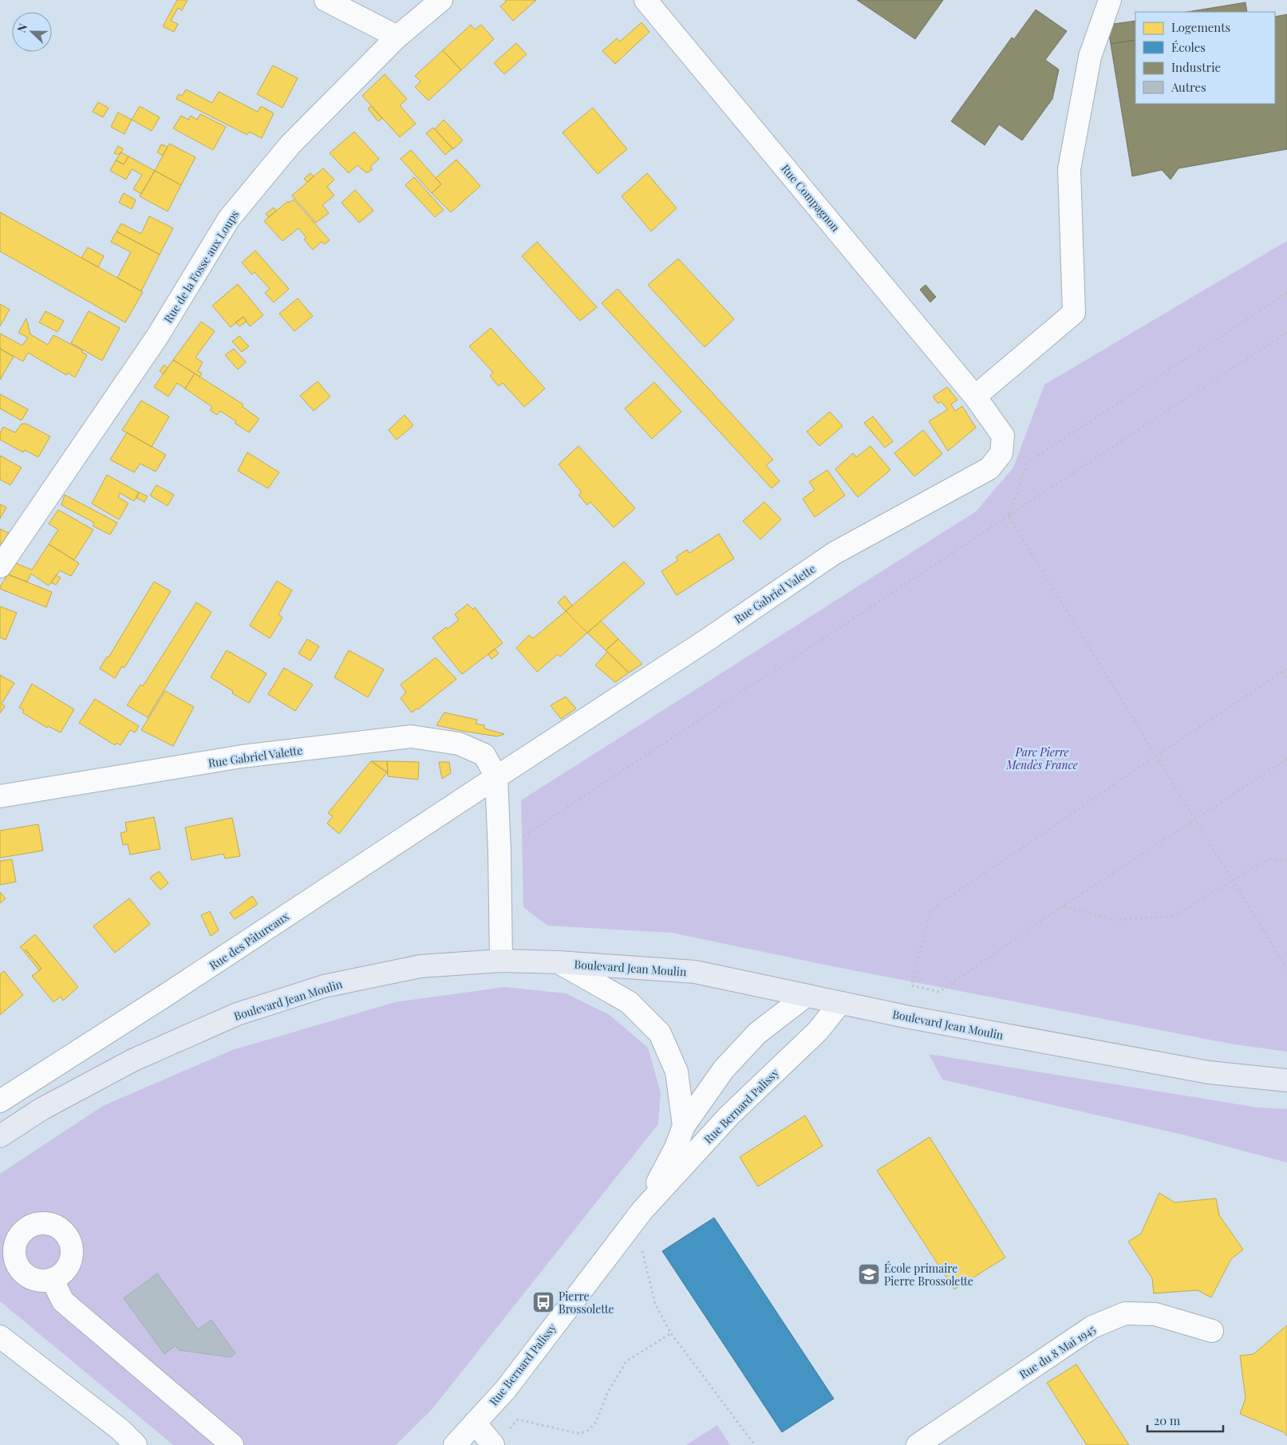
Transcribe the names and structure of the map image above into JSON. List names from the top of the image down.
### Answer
{
  "streets": {
    "main road": ["Boulevard Jean Moulin"],
    "street": [
      "Rue Compagnon",
      "Rue de la Fosse aux Loups",
      "Rue Gabriel Valette",
      "Rue des Pâtureaux",
      "Rue Bernard Palissy",
      "Rue du 8 Mai 1945"
    ]
  },
  "crossings": [
    ["Rue Compagnon", "Rue Gabriel Valette"],
    ["Rue Gabriel Valette", "Rue des Pâtureaux"],
    ["Rue Gabriel Valette", "Boulevard Jean Moulin"],
    ["Boulevard Jean Moulin", "Rue Bernard Palissy"]
  ],
  "parks": ["Parc Pierre Mendès France"],
  "places": {
    "school or university": ["École primaire Pierre Brossolette"],
    "bus stop": ["Pierre Brossolette"]
  },
  "legend": [
    "Logements",
    "Écoles",
    "Industrie",
    "Autres"
  ],
  "scale_bar": "20 m",
  "north": "left"
}
